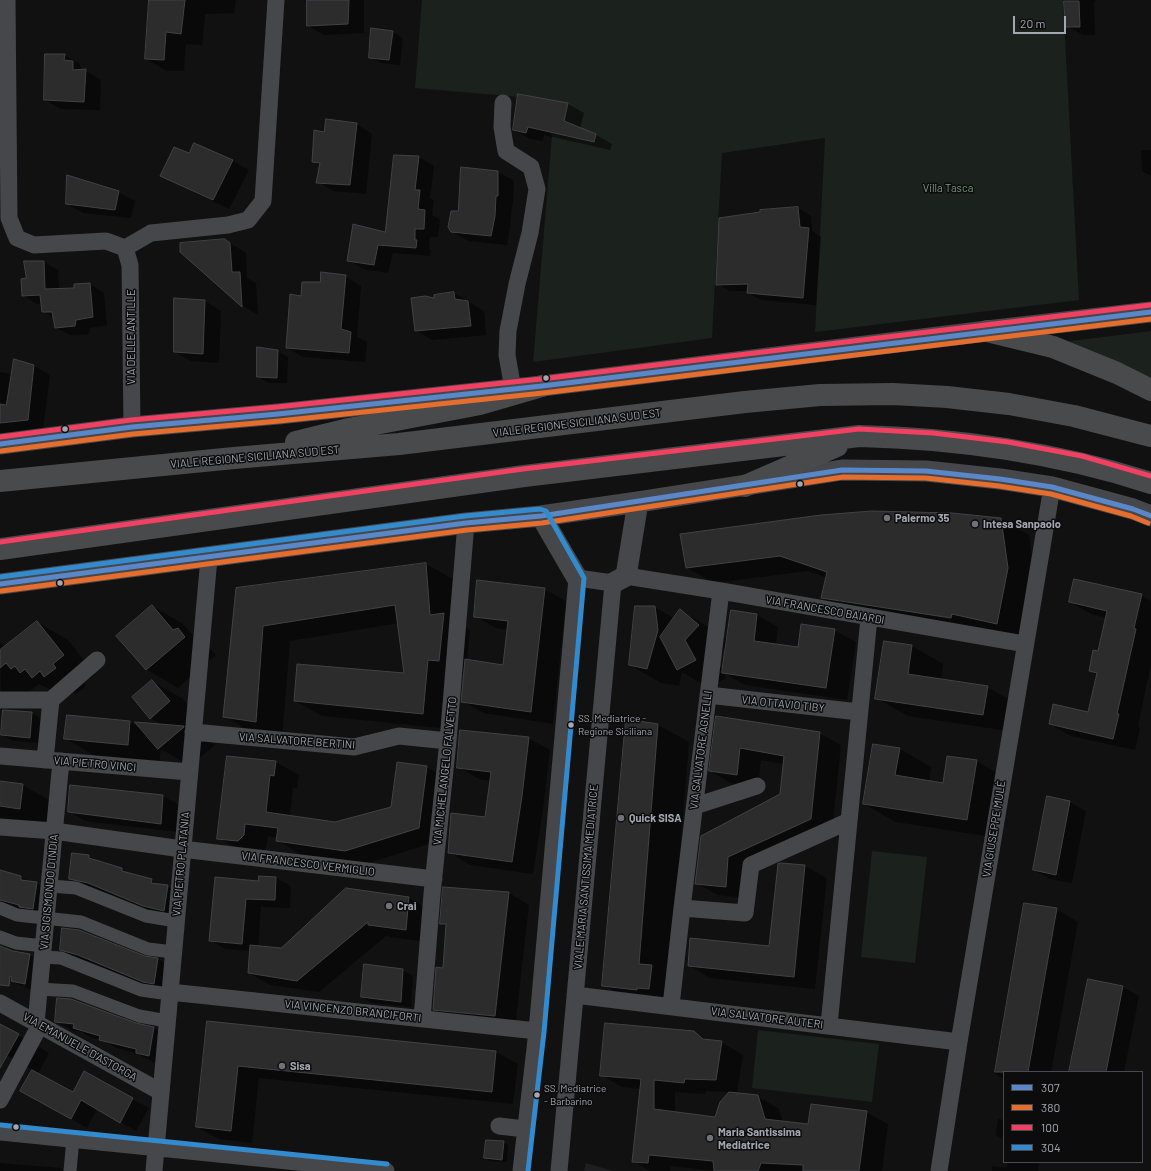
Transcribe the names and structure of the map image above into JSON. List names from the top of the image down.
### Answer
{
  "streets": {
    "main road": ["VIALE REGIONE SICILIANA SUD EST"],
    "street": [
      "VIA DELLE ANTILLE",
      "VIA FRANCESCO BAIARDI",
      "VIA OTTAVIO TIBY",
      "VIA SALVATORE BERTINI",
      "VIA SALVATORE AGNELLI",
      "VIA PIETRO VINCI",
      "VIA MICHELANGELO FALVETTO",
      "VIA GIUSEPPE MULÈ",
      "VIA PIETRO PLATANIA",
      "VIA FRANCESCO VERMIGLIO",
      "VIALE MARIA SANTISSIMA MEDIATRICE",
      "VIA SIGISMONDO D'INDIA",
      "VIA VINCENZO BRANCIFORTI",
      "VIA SALVATORE AUTERI",
      "VIA EMANUELE D'ASTORGA"
    ]
  },
  "crossings": [
    ["VIA FRANCESCO BAIARDI", "VIA SALVATORE AGNELLI"],
    ["VIA FRANCESCO BAIARDI", "VIA GIUSEPPE MULÈ"],
    ["VIA FRANCESCO BAIARDI", "VIALE MARIA SANTISSIMA MEDIATRICE"],
    ["VIA OTTAVIO TIBY", "VIA SALVATORE AGNELLI"],
    ["VIA SALVATORE BERTINI", "VIA MICHELANGELO FALVETTO"],
    ["VIA SALVATORE BERTINI", "VIA PIETRO PLATANIA"],
    ["VIA SALVATORE AGNELLI", "VIA SALVATORE AUTERI"],
    ["VIA PIETRO VINCI", "VIA PIETRO PLATANIA"],
    ["VIA PIETRO VINCI", "VIA SIGISMONDO D'INDIA"],
    ["VIA MICHELANGELO FALVETTO", "VIA FRANCESCO VERMIGLIO"],
    ["VIA MICHELANGELO FALVETTO", "VIA VINCENZO BRANCIFORTI"],
    ["VIA GIUSEPPE MULÈ", "VIA SALVATORE AUTERI"],
    ["VIA PIETRO PLATANIA", "VIA FRANCESCO VERMIGLIO"],
    ["VIA PIETRO PLATANIA", "VIA VINCENZO BRANCIFORTI"],
    ["VIA PIETRO PLATANIA", "VIA EMANUELE D'ASTORGA"],
    ["VIA FRANCESCO VERMIGLIO", "VIA SIGISMONDO D'INDIA"],
    ["VIALE MARIA SANTISSIMA MEDIATRICE", "VIA SALVATORE AUTERI"],
    ["VIA SIGISMONDO D'INDIA", "VIA EMANUELE D'ASTORGA"]
  ],
  "parks": ["Villa Tasca"],
  "places": [
    "Palermo 35",
    "Intesa Sanpaolo",
    "SS. Mediatrice - Regione Siciliana",
    "Quick SISA",
    "Crai",
    "Sisa",
    "SS. Mediatrice - Barbarino",
    "Maria Santissima Mediatrice"
  ],
  "lines": [
    "transit line 100",
    "transit line 307",
    "transit line 380",
    "transit line 304"
  ],
  "legend": [
    "307",
    "380",
    "100",
    "304"
  ],
  "scale_bar": "20 m"
}
